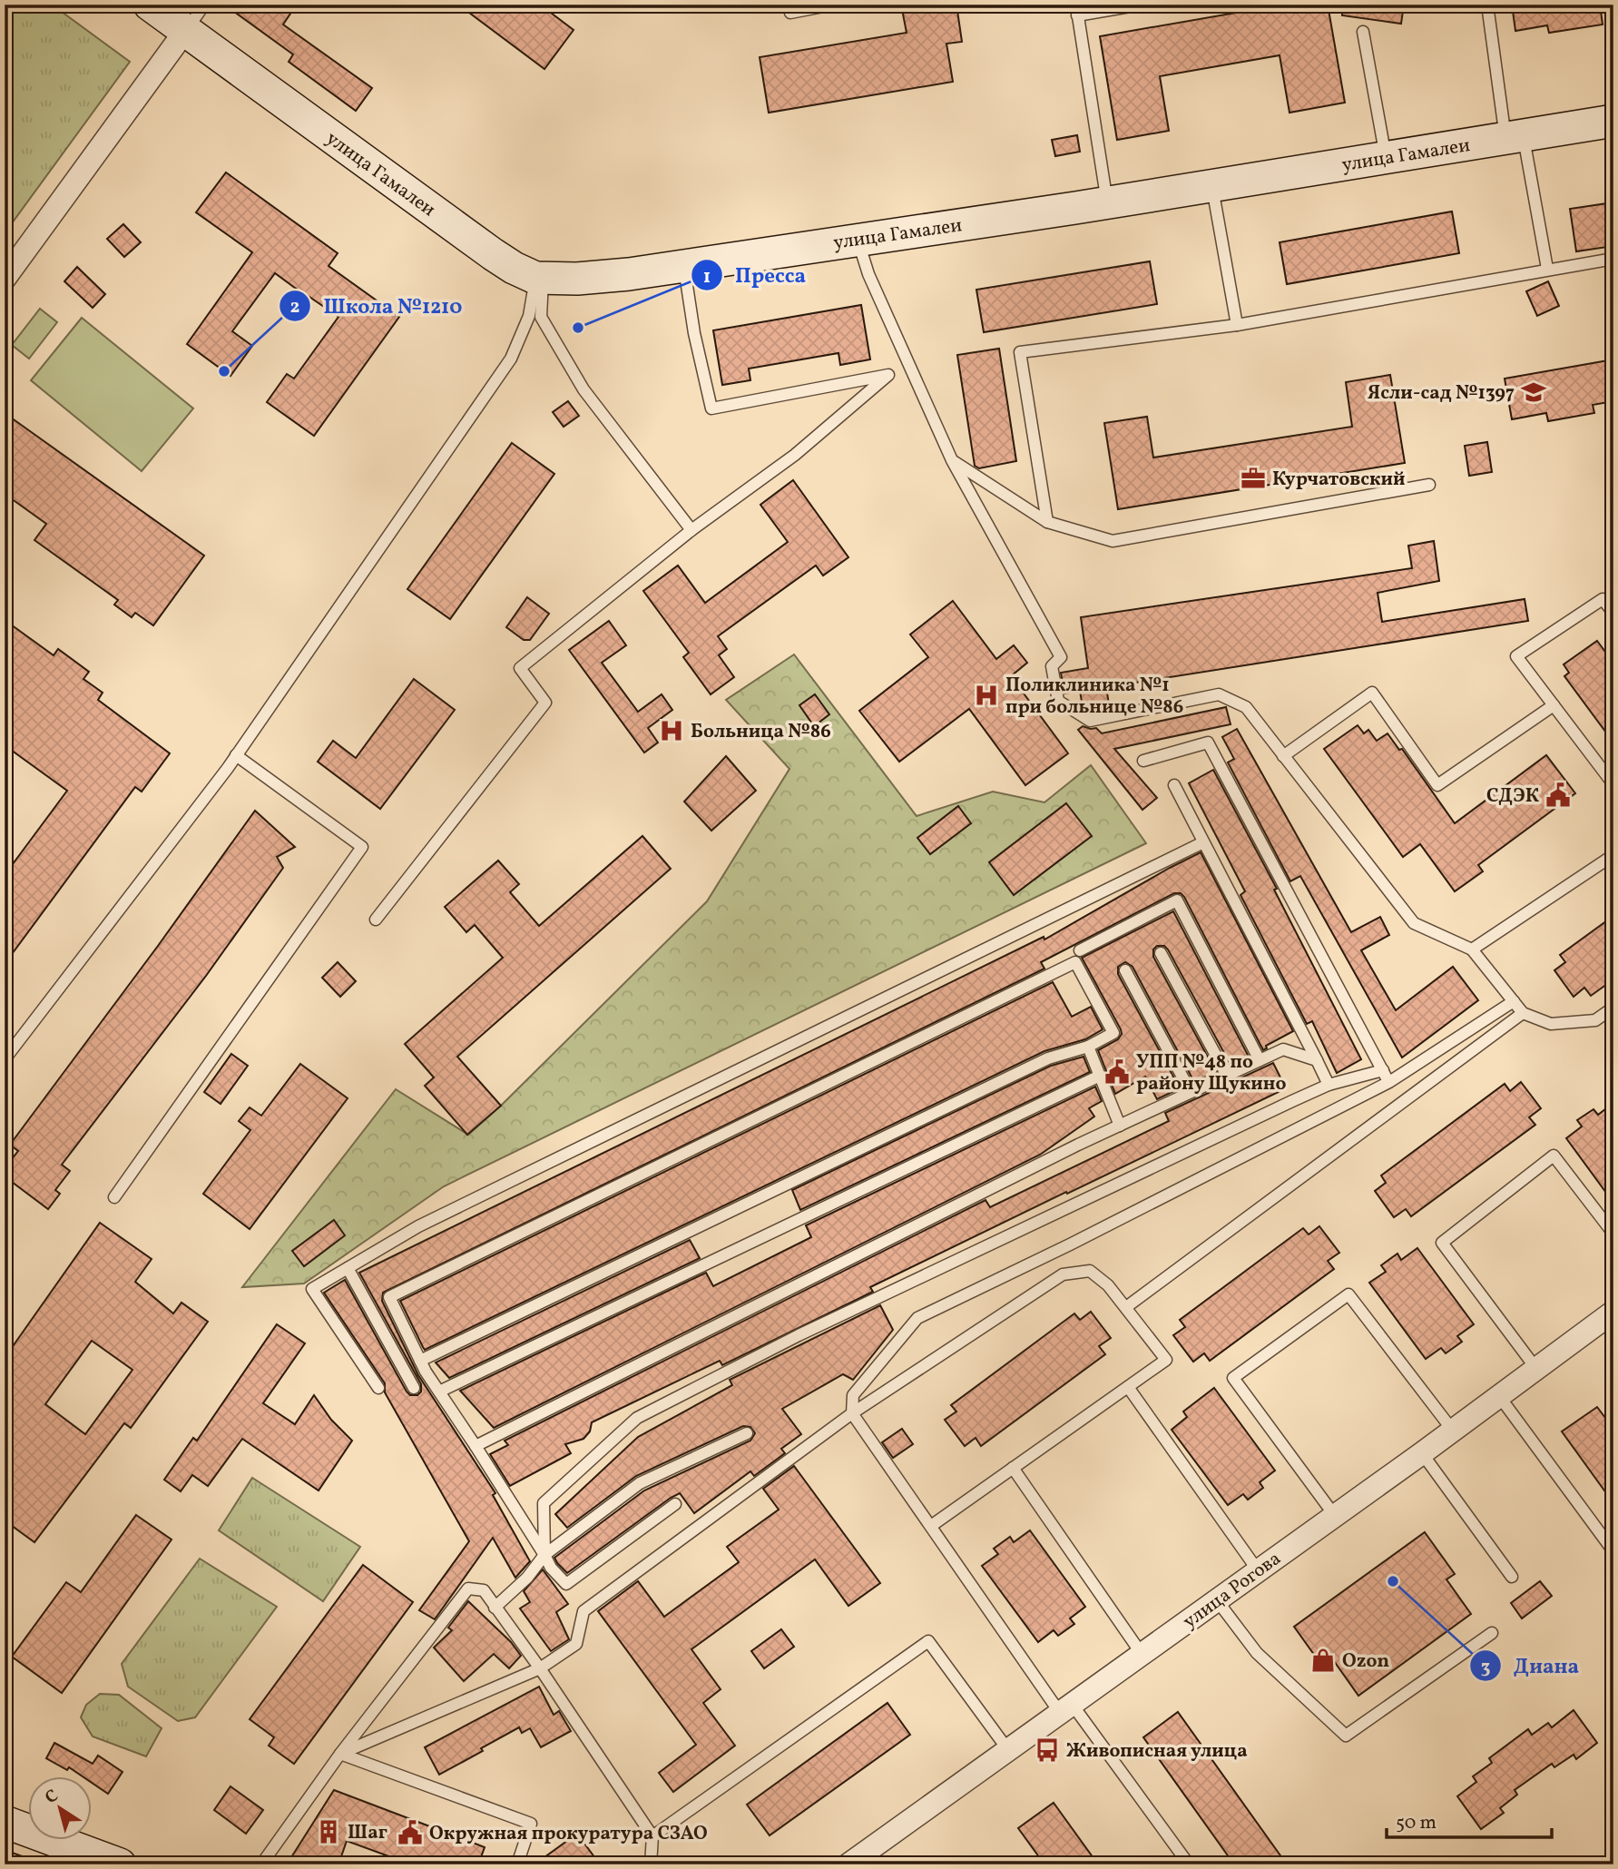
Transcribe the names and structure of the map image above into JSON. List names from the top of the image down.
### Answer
{
  "streets": {
    "street": ["улица Гамалеи", "улица Рогова"]
  },
  "places": {
    "other": ["Пресса", "Школа №1210", "Диана"],
    "school or university": ["Ясли-сад №1397"],
    "office": ["Курчатовский"],
    "hospital": ["Поликлиника №1 при больнице №86", "Больница №86"],
    "public building": ["СДЭК", "УПП №48 по району Щукино", "Окружная прокуратура СЗАО"],
    "shop": ["Ozon"],
    "bus stop": ["Живописная улица"],
    "building": ["Шаг"]
  },
  "scale_bar": "50 m",
  "north": "top left"
}
